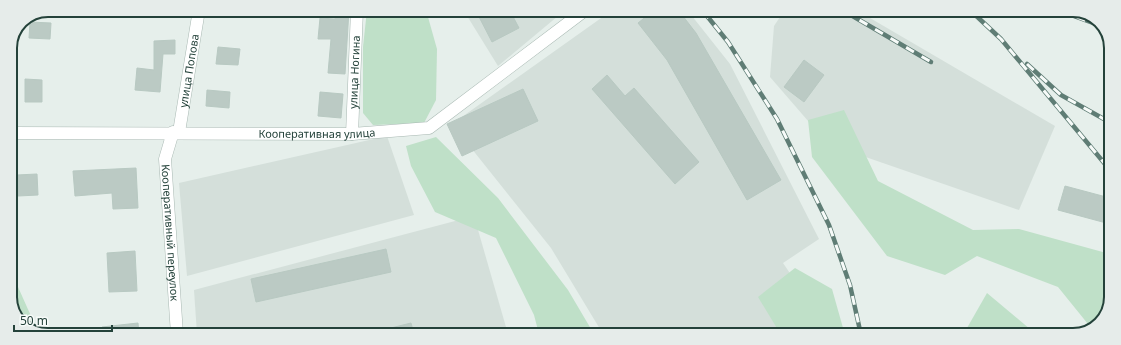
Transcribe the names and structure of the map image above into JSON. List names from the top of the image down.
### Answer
{
  "streets": {
    "street": [
      "улица Попова",
      "улица Ногина",
      "Кооперативная улица",
      "Кооперативный переулок"
    ]
  },
  "crossings": [
    ["улица Попова", "Кооперативная улица"],
    ["улица Попова", "Кооперативный переулок"],
    ["улица Ногина", "Кооперативная улица"],
    ["Кооперативная улица", "Кооперативный переулок"]
  ],
  "scale_bar": "50 m"
}
